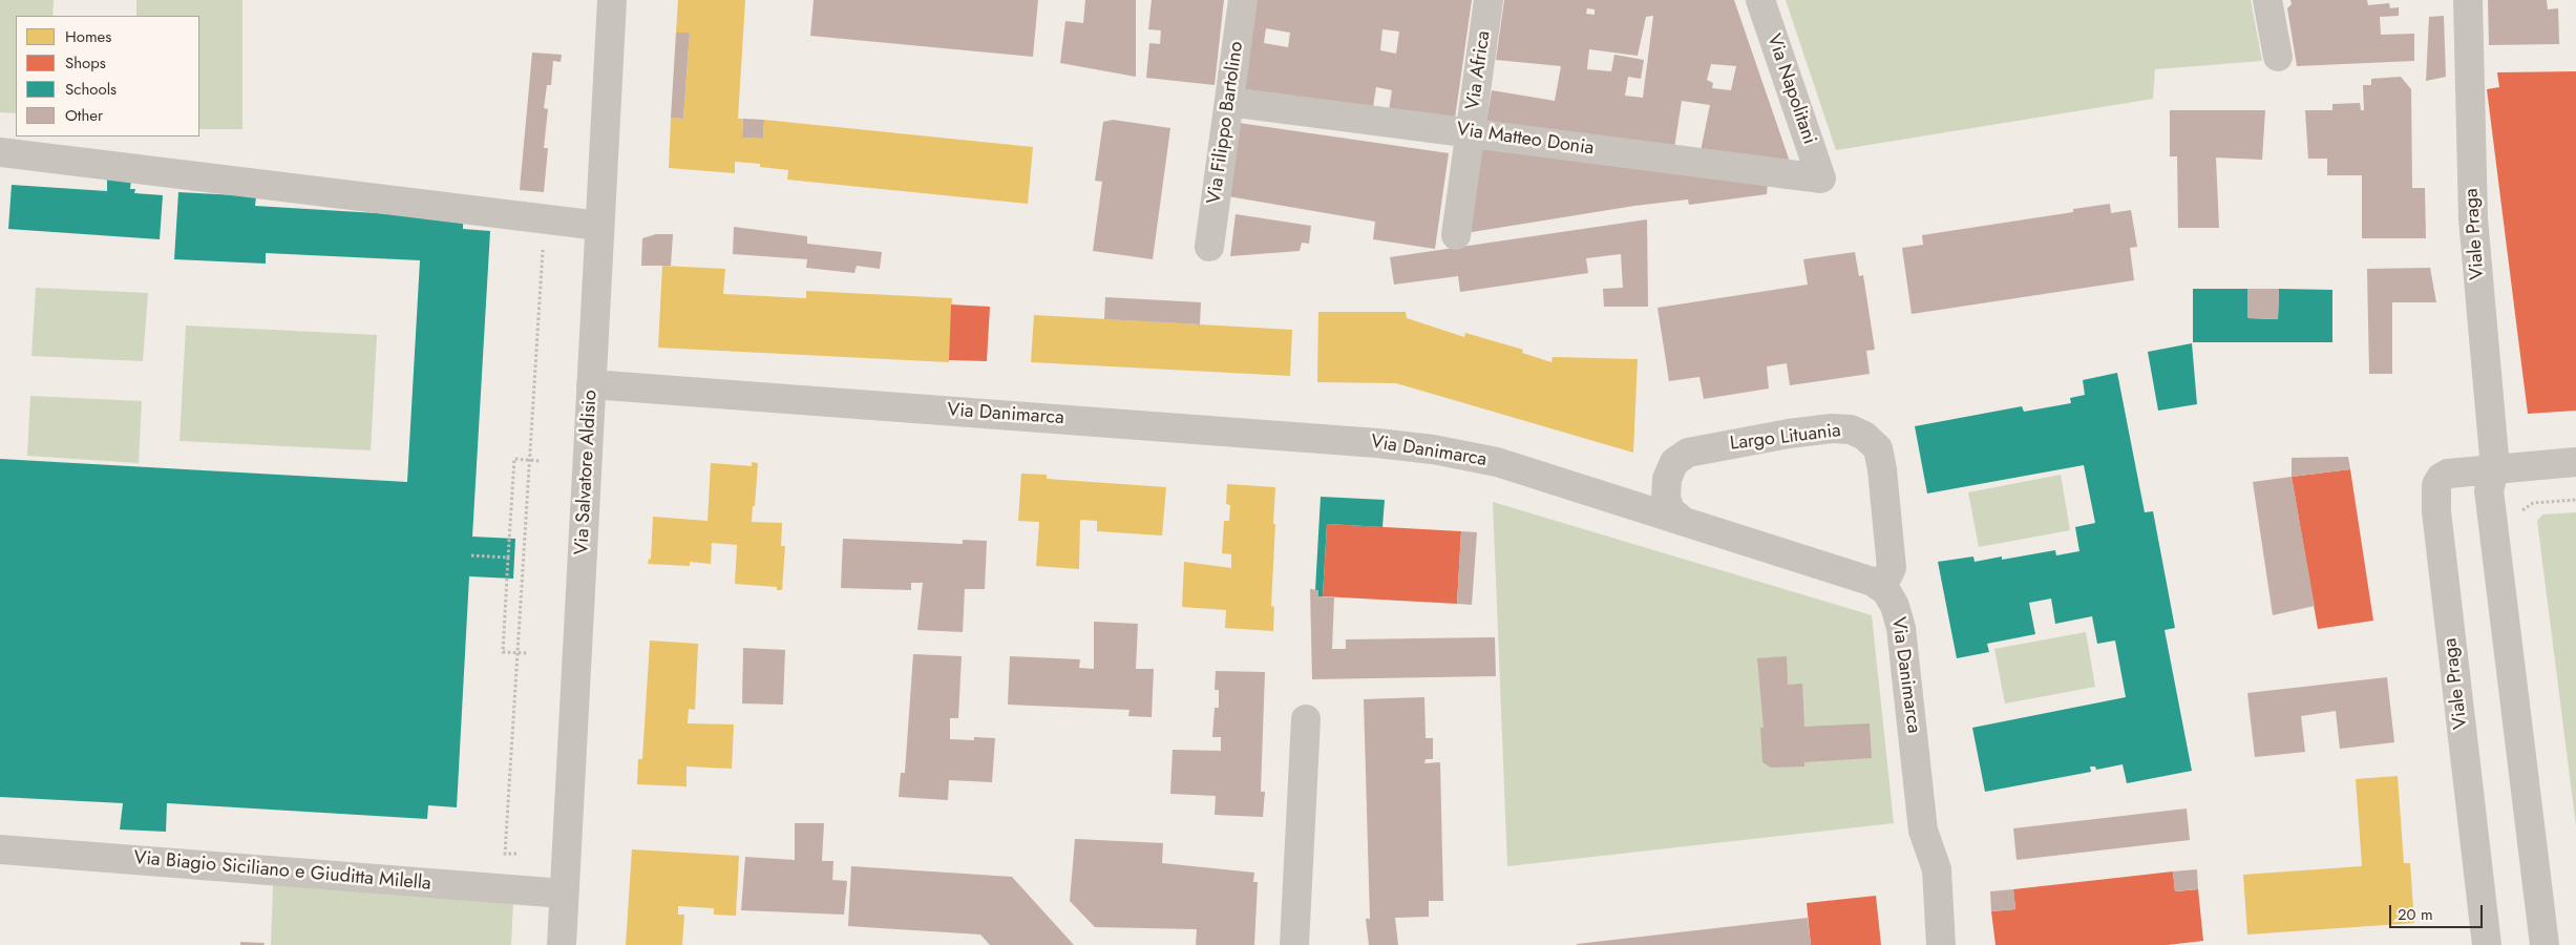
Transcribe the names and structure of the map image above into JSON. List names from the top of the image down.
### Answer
{
  "streets": {
    "street": [
      "Via Africa",
      "Via Napolitani",
      "Via Filippo Bartolino",
      "Via Matteo Donia",
      "Viale Praga",
      "Via Danimarca",
      "Largo Lituania",
      "Via Salvatore Aldisio",
      "Via Biagio Siciliano e Giuditta Milella"
    ]
  },
  "crossings": [
    ["Via Africa", "Via Matteo Donia"],
    ["Via Napolitani", "Via Matteo Donia"],
    ["Via Filippo Bartolino", "Via Matteo Donia"],
    ["Via Danimarca", "Largo Lituania"],
    ["Via Danimarca", "Via Salvatore Aldisio"],
    ["Via Salvatore Aldisio", "Via Biagio Siciliano e Giuditta Milella"]
  ],
  "legend": [
    "Homes",
    "Shops",
    "Schools",
    "Other"
  ],
  "scale_bar": "20 m"
}
